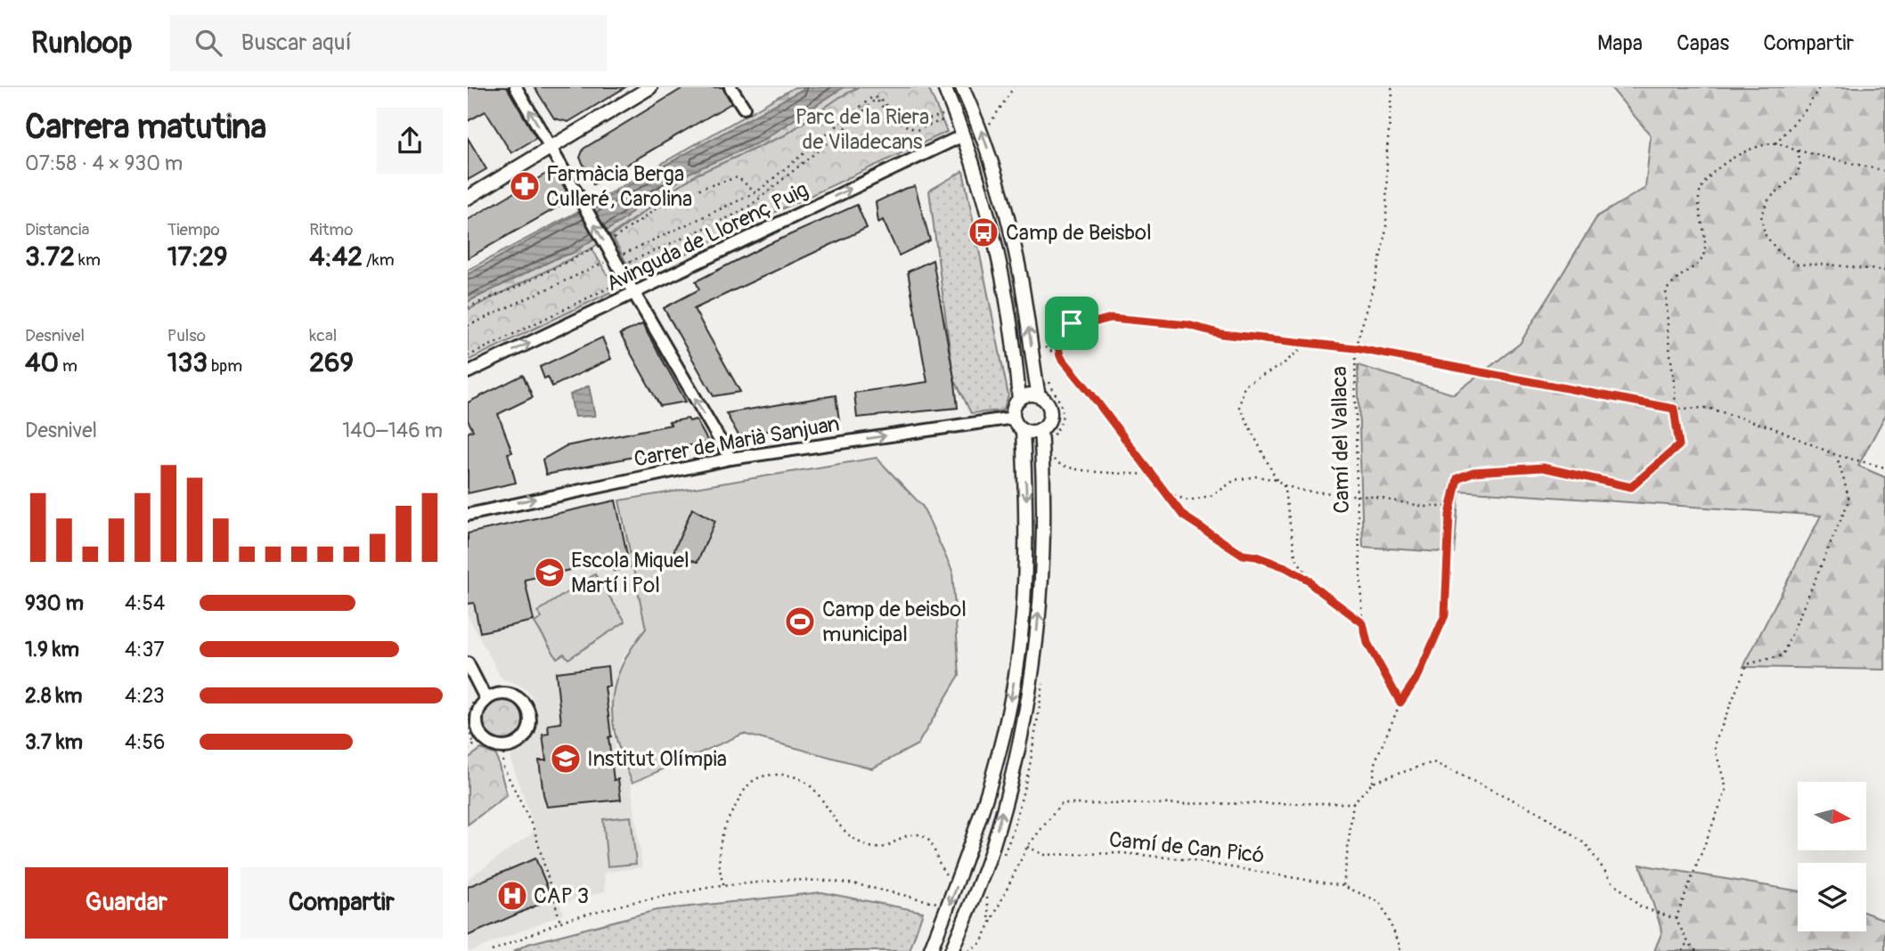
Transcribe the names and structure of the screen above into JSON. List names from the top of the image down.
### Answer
{
  "streets": {
    "street": ["Avinguda de Llorenç Puig", "Carrer de Marià Sanjuan"],
    "path": ["Camí del Vallaca", "Camí de Can Picó"]
  },
  "one_way": ["Avinguda de Llorenç Puig", "Carrer de Marià Sanjuan"],
  "parks": ["Parc de la Riera de Viladecans"],
  "places": {
    "pharmacy": ["Farmàcia Berga Culleré, Carolina"],
    "bus stop": ["Camp de Beisbol"],
    "school or university": ["Escola Miquel Martí i Pol", "Institut Olímpia"],
    "sports": ["Camp de beisbol municipal"],
    "hospital": ["CAP 3"]
  },
  "north": "right",
  "page": {
    "header": "Runloop",
    "search": "Buscar aquí",
    "nav": ["Mapa", "Capas", "Compartir"],
    "heading": ["Carrera matutina", "07:58 · 4 × 930 m"],
    "stats": [
      ["Distancia", "3.72 km"],
      ["Tiempo", "17:29"],
      ["Ritmo", "4:42 /km"],
      ["Desnivel", "40 m"],
      ["Pulso", "133 bpm"],
      ["kcal", "269"]
    ],
    "chart": ["Desnivel", "140–146 m"],
    "list": [
      {
        "name": "930 m",
        "note": "4:54"
      },
      {
        "name": "1.9 km",
        "note": "4:37"
      },
      {
        "name": "2.8 km",
        "note": "4:23"
      },
      {
        "name": "3.7 km",
        "note": "4:56"
      }
    ],
    "buttons": ["Guardar", "Compartir"]
  }
}
